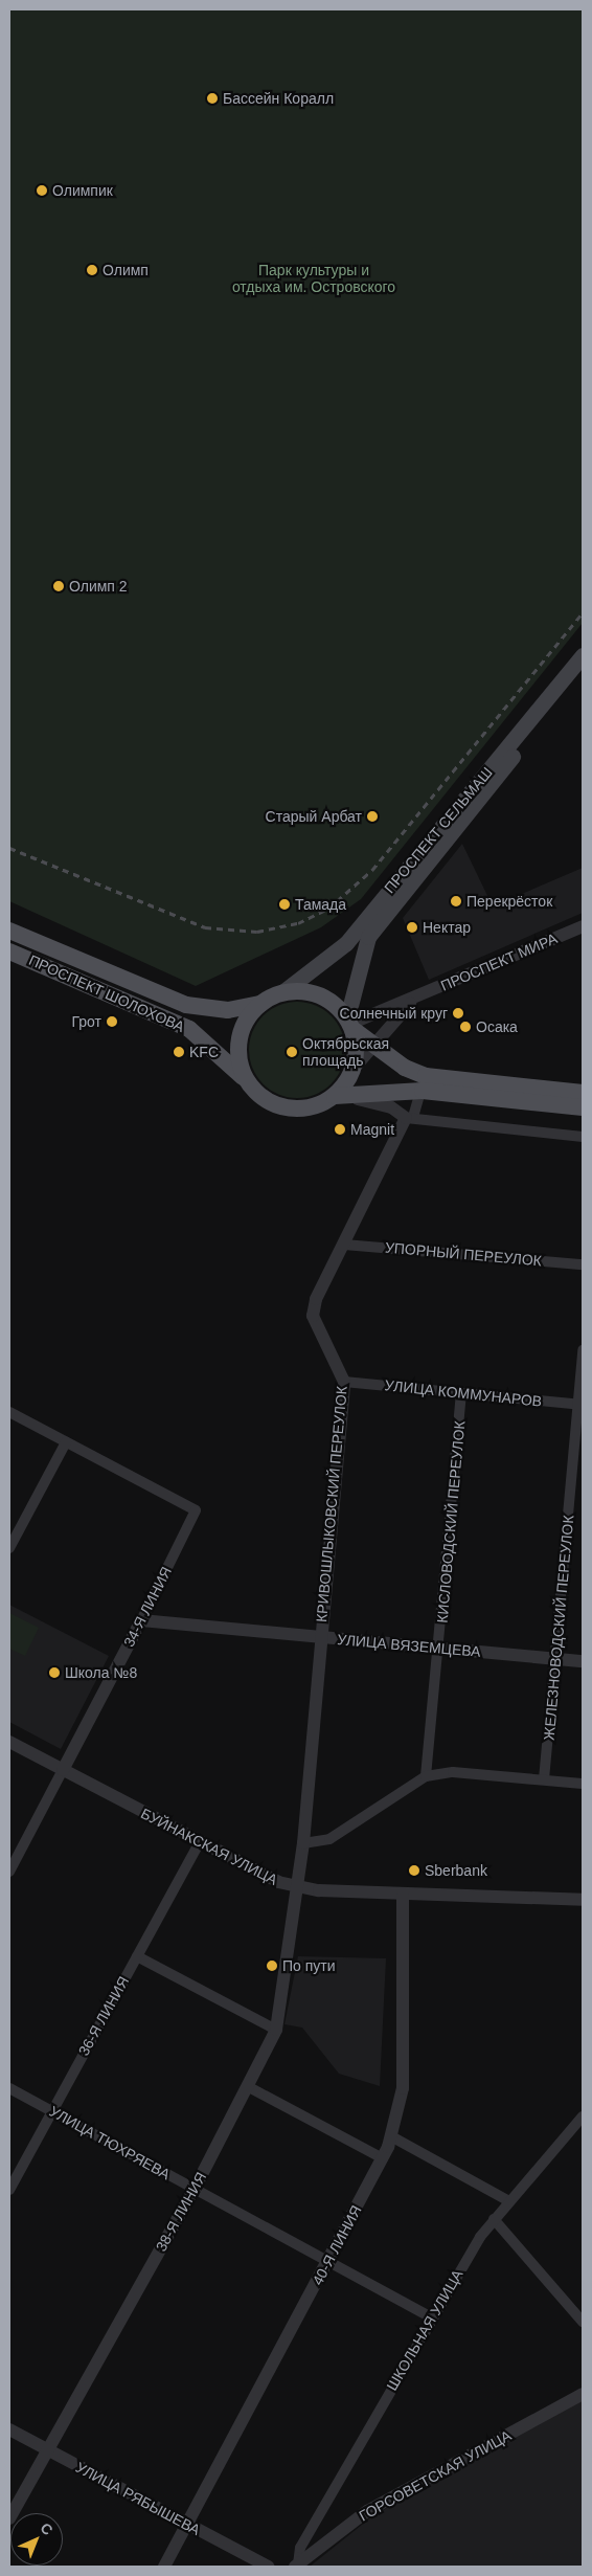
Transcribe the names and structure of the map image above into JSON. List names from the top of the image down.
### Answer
{
  "streets": {
    "main road": ["ПРОСПЕКТ СЕЛЬМАШ", "ПРОСПЕКТ ШОЛОХОВА"],
    "street": [
      "ПРОСПЕКТ МИРА",
      "УПОРНЫЙ ПЕРЕУЛОК",
      "УЛИЦА КОММУНАРОВ",
      "КРИВОШЛЫКОВСКИЙ ПЕРЕУЛОК",
      "КИСЛОВОДСКИЙ ПЕРЕУЛОК",
      "34-Я ЛИНИЯ",
      "ЖЕЛЕЗНОВОДСКИЙ ПЕРЕУЛОК",
      "УЛИЦА ВЯЗЕМЦЕВА",
      "БУЙНАКСКАЯ УЛИЦА",
      "36-Я ЛИНИЯ",
      "УЛИЦА ТЮХРЯЕВА",
      "38-Я ЛИНИЯ",
      "40-Я ЛИНИЯ",
      "ШКОЛЬНАЯ УЛИЦА",
      "ГОРСОВЕТСКАЯ УЛИЦА",
      "УЛИЦА РЯБЫШЕВА"
    ]
  },
  "crossings": [
    ["ПРОСПЕКТ СЕЛЬМАШ", "ПРОСПЕКТ МИРА"],
    ["ПРОСПЕКТ СЕЛЬМАШ", "ПРОСПЕКТ ШОЛОХОВА"],
    ["ПРОСПЕКТ МИРА", "ПРОСПЕКТ ШОЛОХОВА"],
    ["УПОРНЫЙ ПЕРЕУЛОК", "КРИВОШЛЫКОВСКИЙ ПЕРЕУЛОК"],
    ["УЛИЦА КОММУНАРОВ", "КРИВОШЛЫКОВСКИЙ ПЕРЕУЛОК"],
    ["УЛИЦА КОММУНАРОВ", "КИСЛОВОДСКИЙ ПЕРЕУЛОК"],
    ["УЛИЦА КОММУНАРОВ", "ЖЕЛЕЗНОВОДСКИЙ ПЕРЕУЛОК"],
    ["КРИВОШЛЫКОВСКИЙ ПЕРЕУЛОК", "УЛИЦА ВЯЗЕМЦЕВА"],
    ["КРИВОШЛЫКОВСКИЙ ПЕРЕУЛОК", "БУЙНАКСКАЯ УЛИЦА"],
    ["КРИВОШЛЫКОВСКИЙ ПЕРЕУЛОК", "38-Я ЛИНИЯ"],
    ["КИСЛОВОДСКИЙ ПЕРЕУЛОК", "УЛИЦА ВЯЗЕМЦЕВА"],
    ["34-Я ЛИНИЯ", "УЛИЦА ВЯЗЕМЦЕВА"],
    ["34-Я ЛИНИЯ", "БУЙНАКСКАЯ УЛИЦА"],
    ["ЖЕЛЕЗНОВОДСКИЙ ПЕРЕУЛОК", "УЛИЦА ВЯЗЕМЦЕВА"],
    ["БУЙНАКСКАЯ УЛИЦА", "36-Я ЛИНИЯ"],
    ["БУЙНАКСКАЯ УЛИЦА", "38-Я ЛИНИЯ"],
    ["БУЙНАКСКАЯ УЛИЦА", "40-Я ЛИНИЯ"],
    ["36-Я ЛИНИЯ", "УЛИЦА ТЮХРЯЕВА"],
    ["УЛИЦА ТЮХРЯЕВА", "38-Я ЛИНИЯ"],
    ["УЛИЦА ТЮХРЯЕВА", "40-Я ЛИНИЯ"],
    ["УЛИЦА ТЮХРЯЕВА", "ШКОЛЬНАЯ УЛИЦА"],
    ["38-Я ЛИНИЯ", "УЛИЦА РЯБЫШЕВА"],
    ["40-Я ЛИНИЯ", "УЛИЦА РЯБЫШЕВА"],
    ["ШКОЛЬНАЯ УЛИЦА", "ГОРСОВЕТСКАЯ УЛИЦА"]
  ],
  "parks": ["Парк культуры и отдыха им. Островского"],
  "places": [
    "Бассейн Коралл",
    "Олимпик",
    "Олимп",
    "Олимп 2",
    "Старый Арбат",
    "Перекрёсток",
    "Тамада",
    "Нектар",
    "Солнечный круг",
    "Грот",
    "Осака",
    "KFC",
    "Октябрьская площадь",
    "Magnit",
    "Школа №8",
    "Sberbank",
    "По пути"
  ],
  "north": "top right"
}
